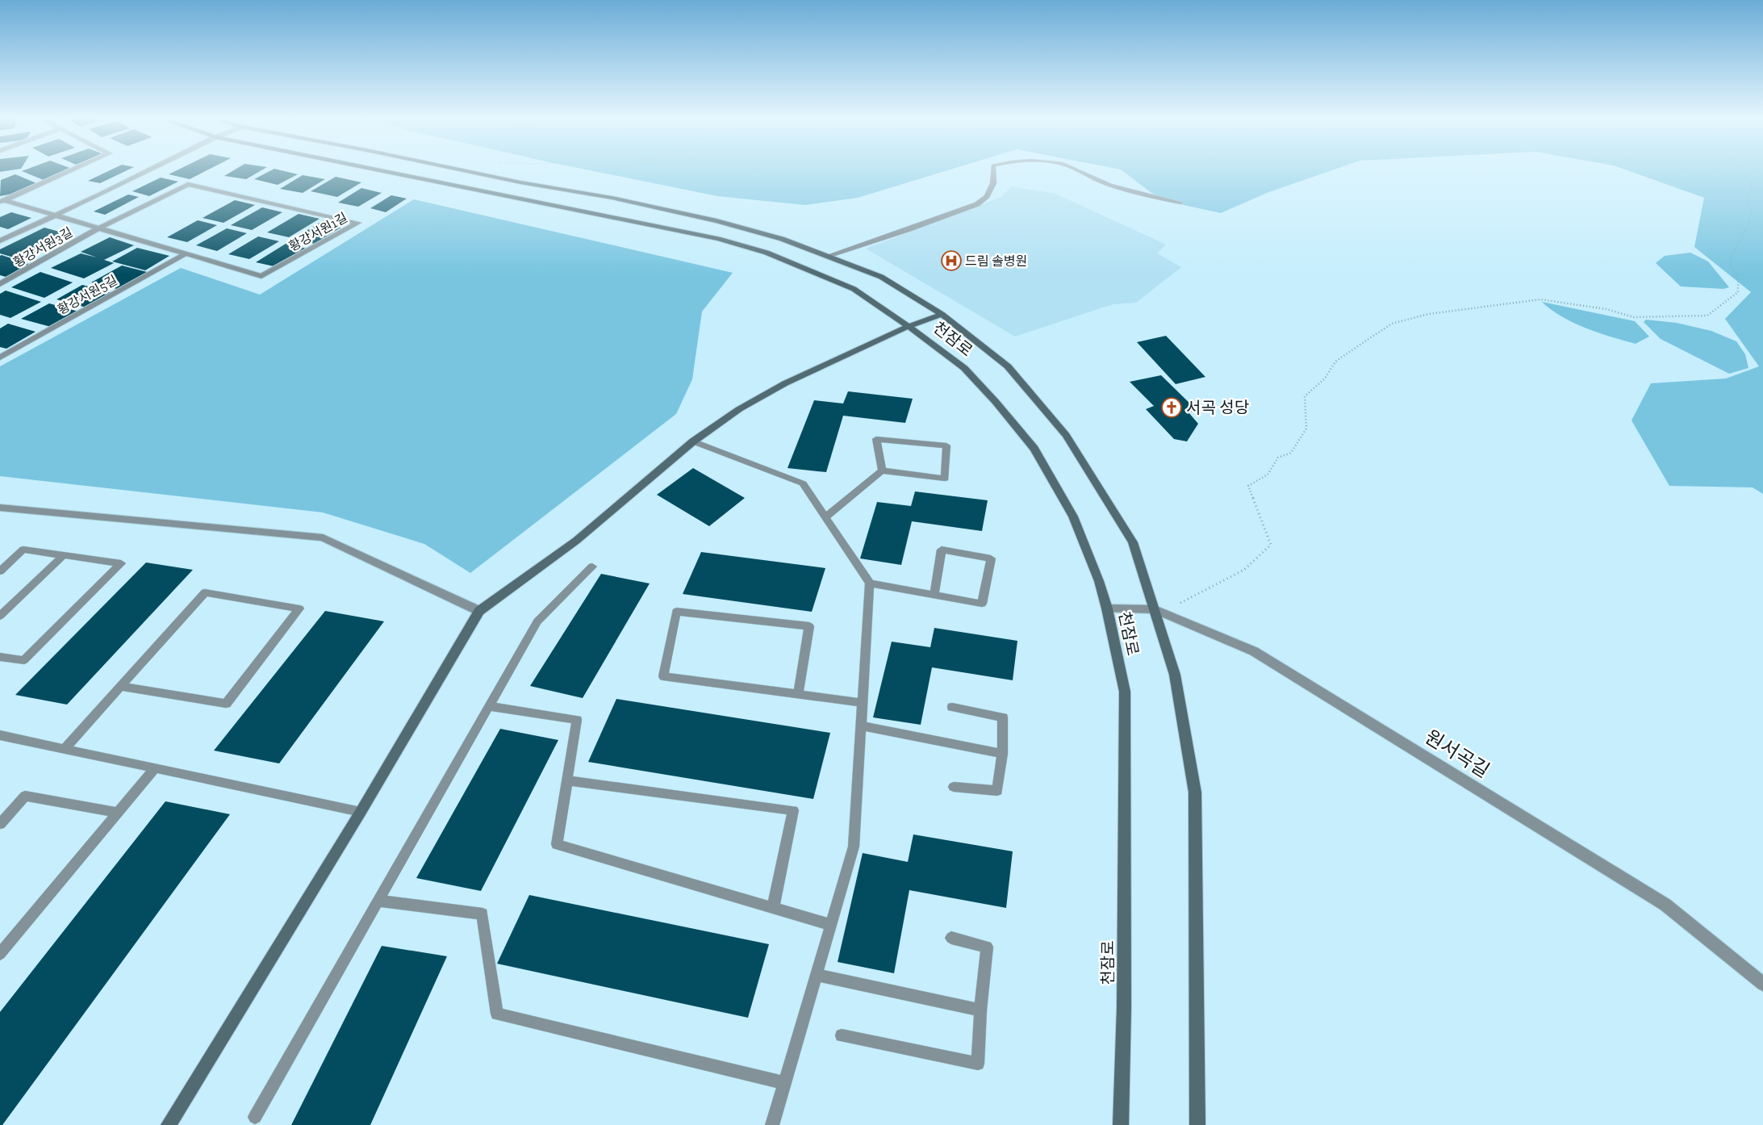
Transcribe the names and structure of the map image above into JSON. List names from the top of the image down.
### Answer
{
  "streets": {
    "street": [
      "황강서원1길",
      "황강서원3길",
      "황강서원5길",
      "천잠로",
      "원서곡길"
    ]
  },
  "crossings": [
    ["황강서원1길", "황강서원3길"],
    ["황강서원1길", "황강서원5길"],
    ["천잠로", "원서곡길"]
  ],
  "places": {
    "hospital": ["드림 솔병원"],
    "church": ["서곡 성당"]
  }
}
